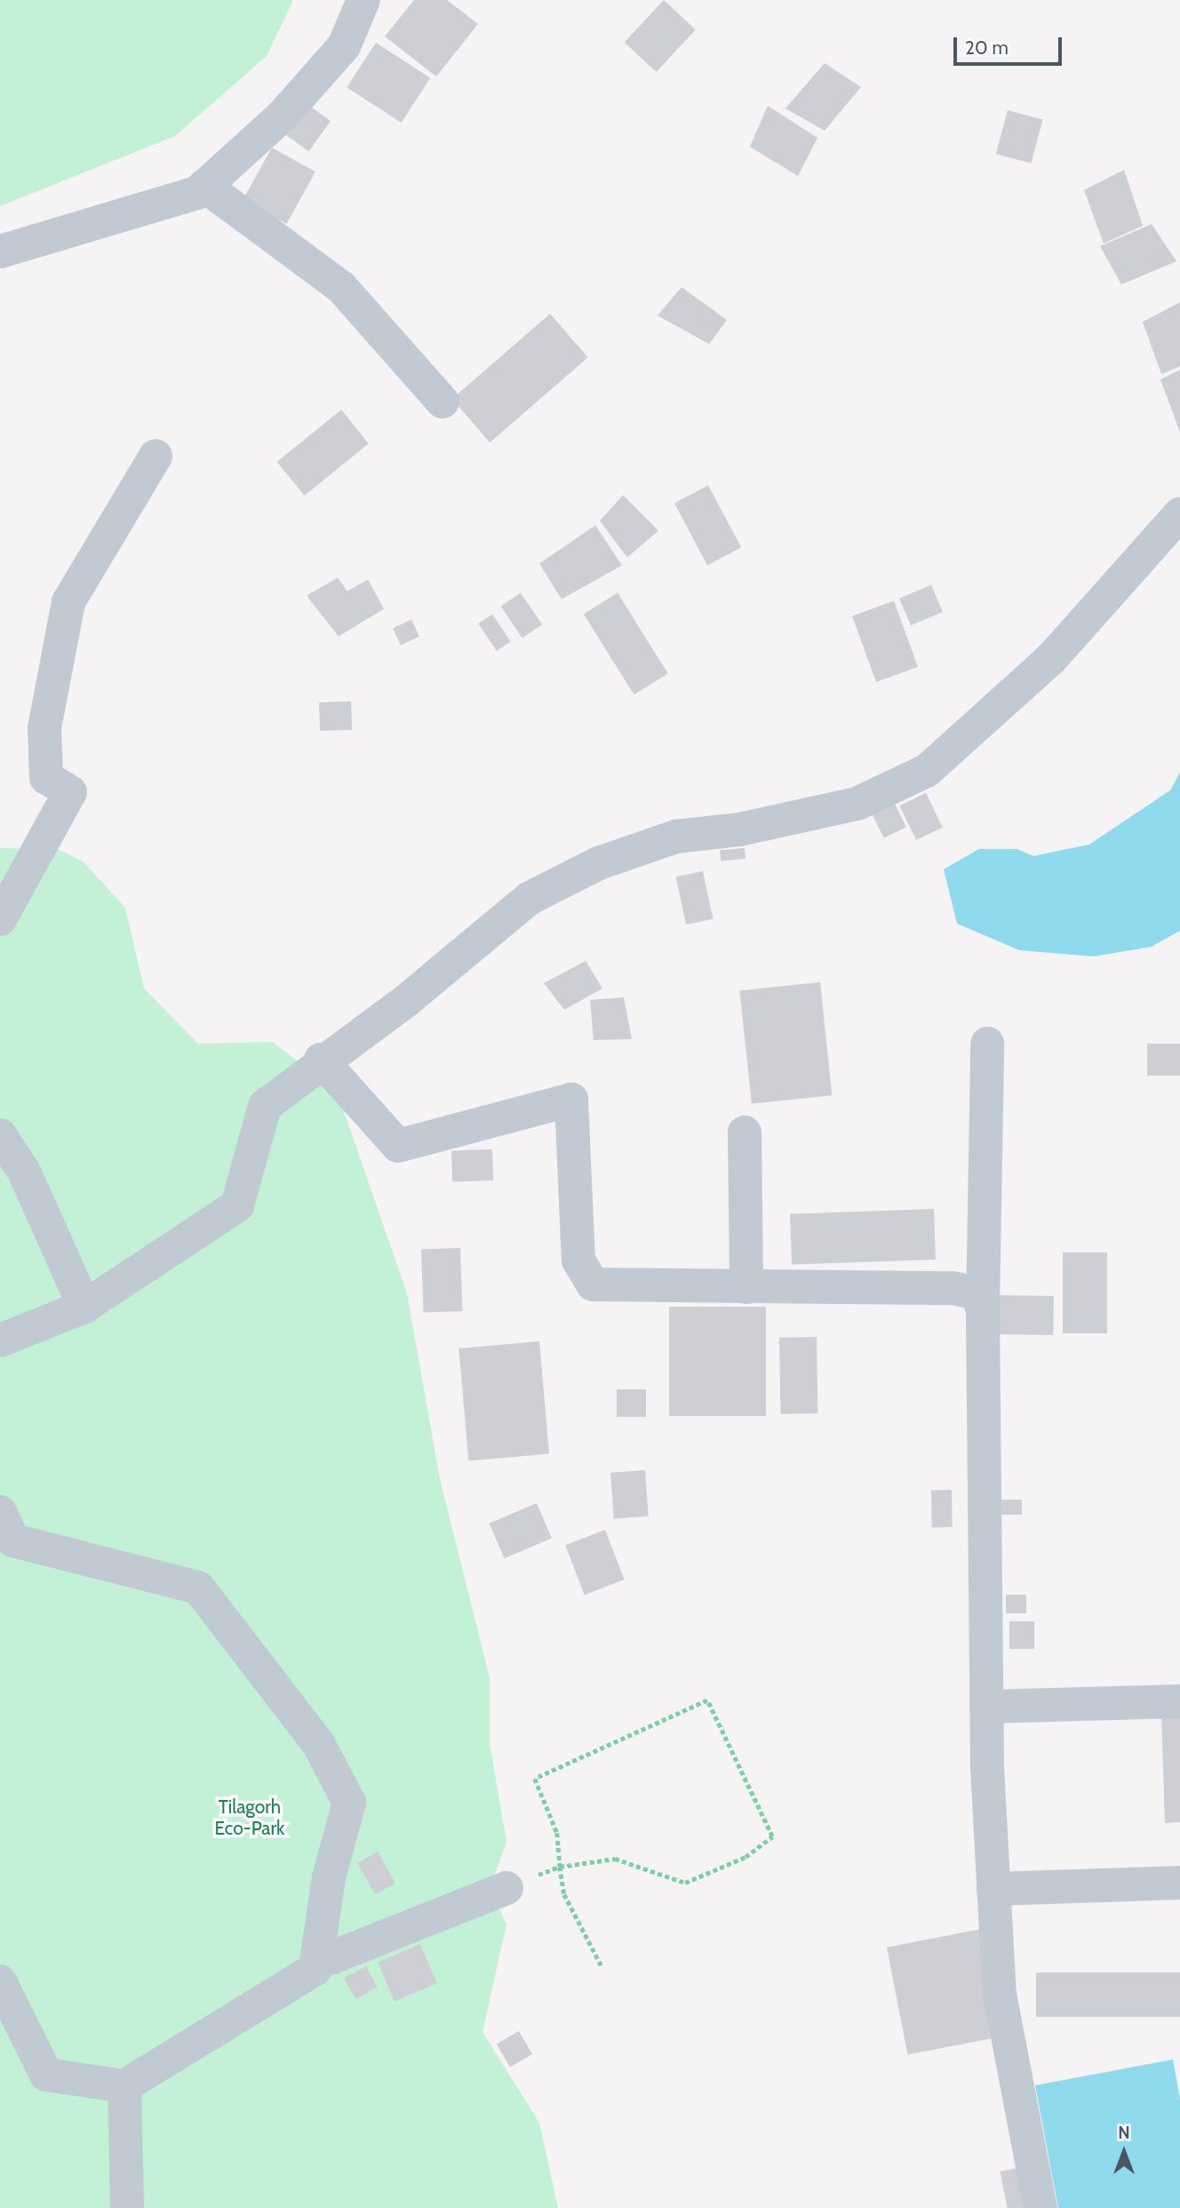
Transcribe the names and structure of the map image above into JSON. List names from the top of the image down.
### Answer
{
  "parks": ["Tilagorh Eco-Park"],
  "scale_bar": "20 m",
  "north": "top"
}
